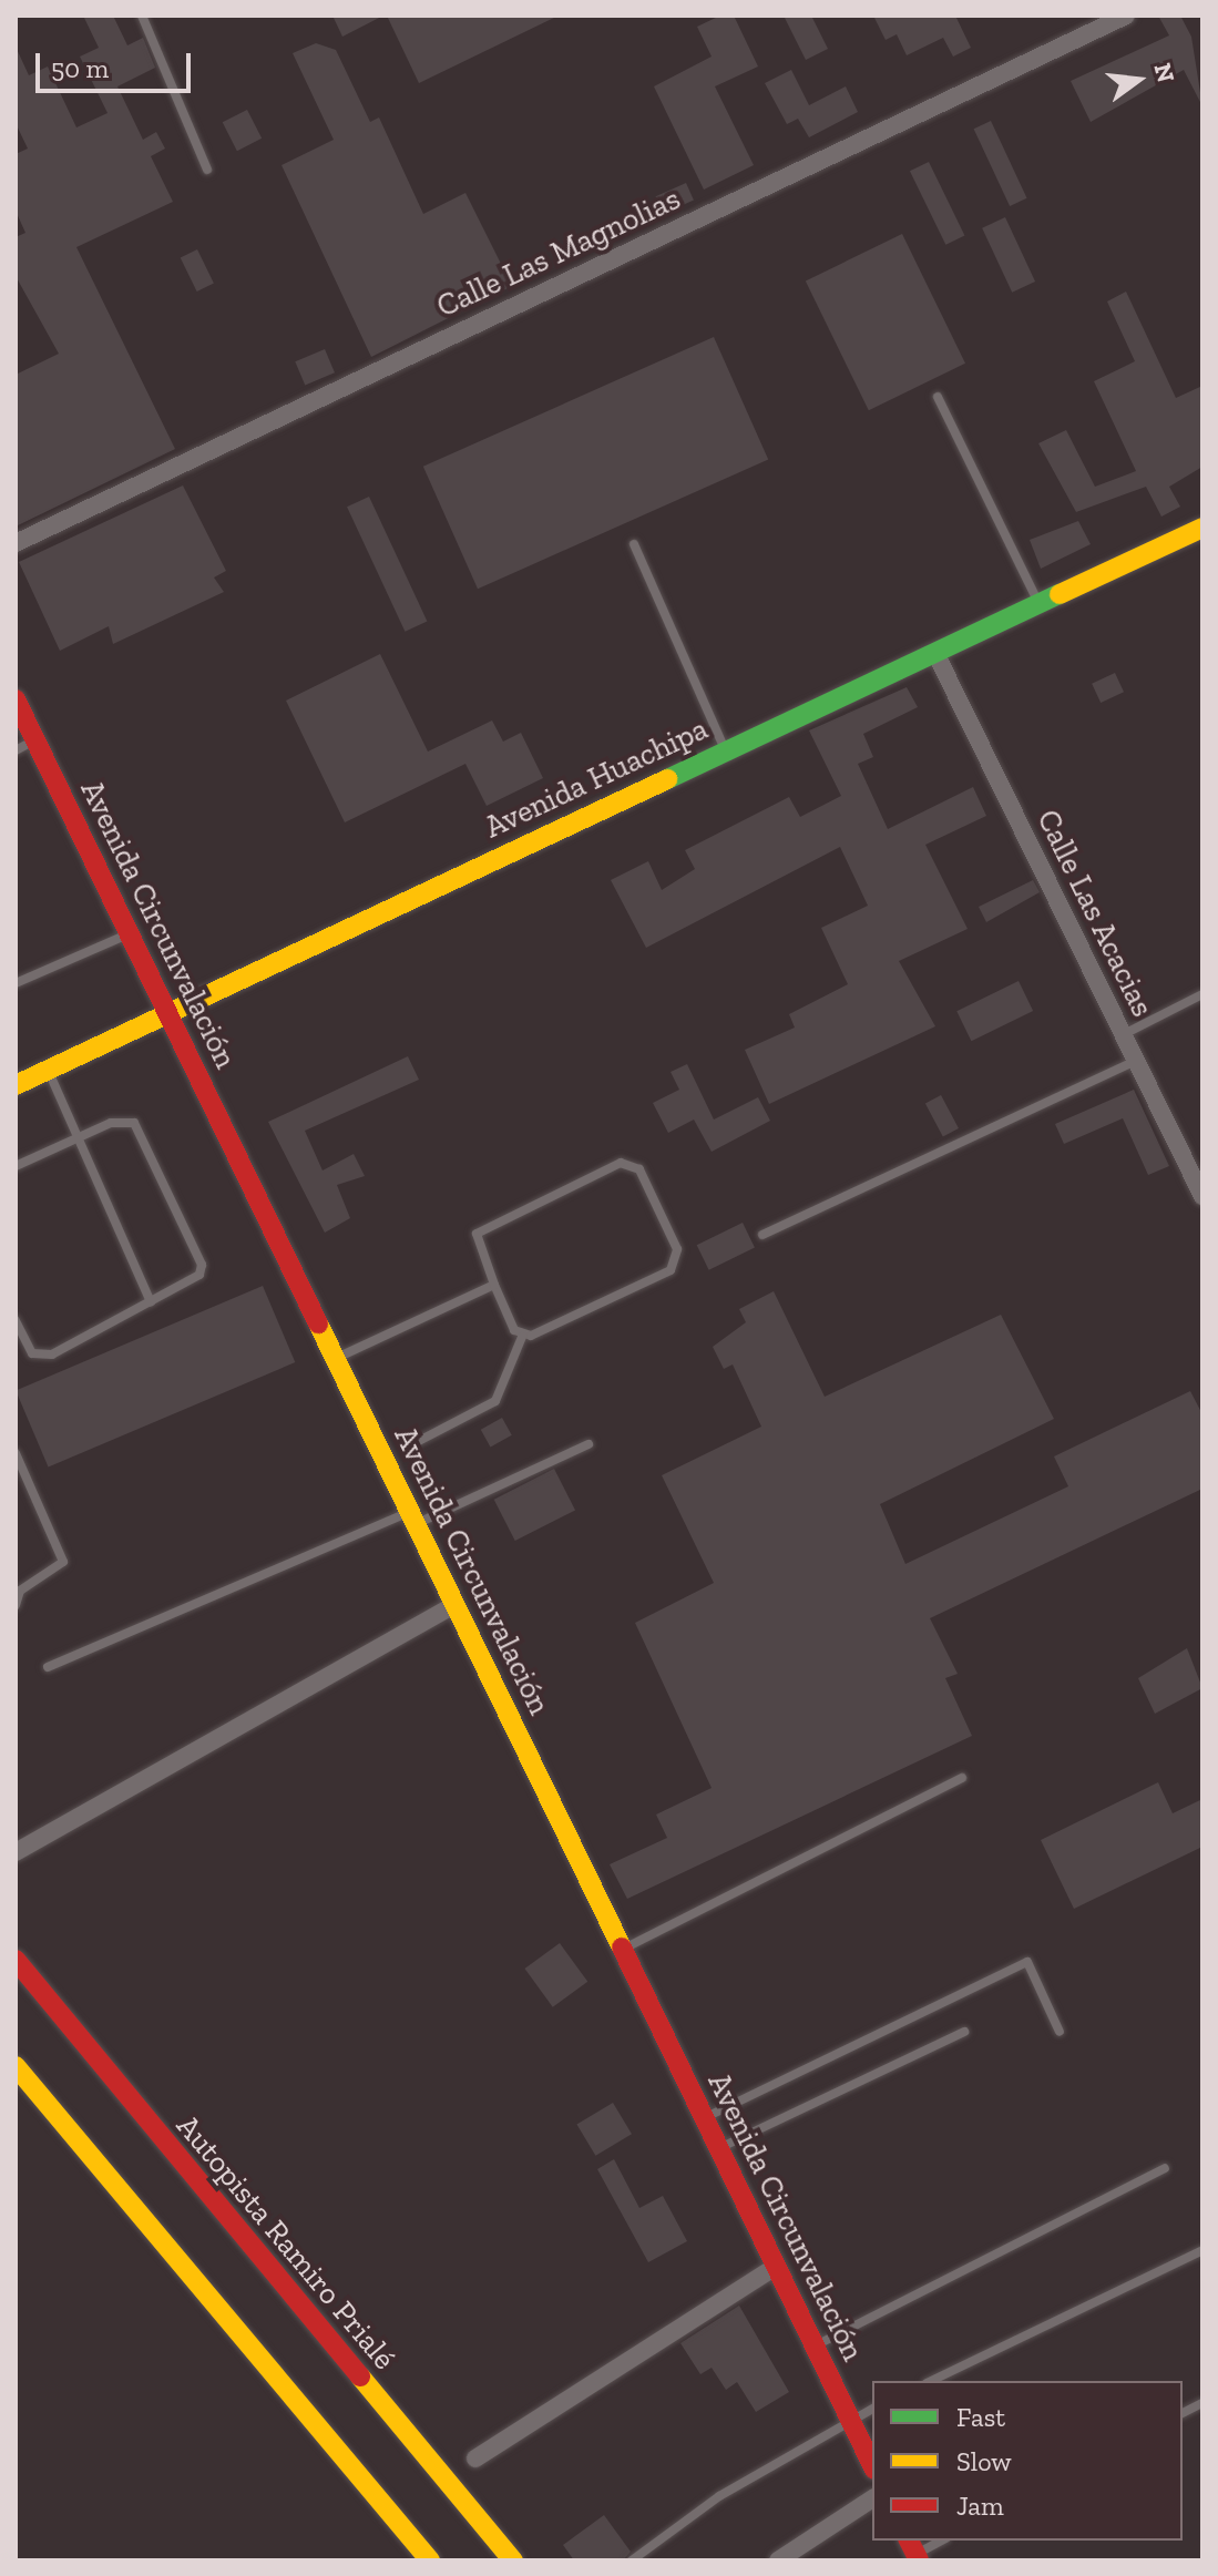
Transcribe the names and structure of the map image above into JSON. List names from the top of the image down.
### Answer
{
  "streets": {
    "main road": ["Avenida Huachipa", "Avenida Circunvalación", "Autopista Ramiro Prialé"],
    "street": ["Calle Las Magnolias", "Calle Las Acacias"]
  },
  "crossings": [
    ["Avenida Huachipa", "Calle Las Acacias"],
    ["Avenida Huachipa", "Avenida Circunvalación"]
  ],
  "legend": ["Fast", "Slow", "Jam"],
  "scale_bar": "50 m",
  "north": "right"
}
